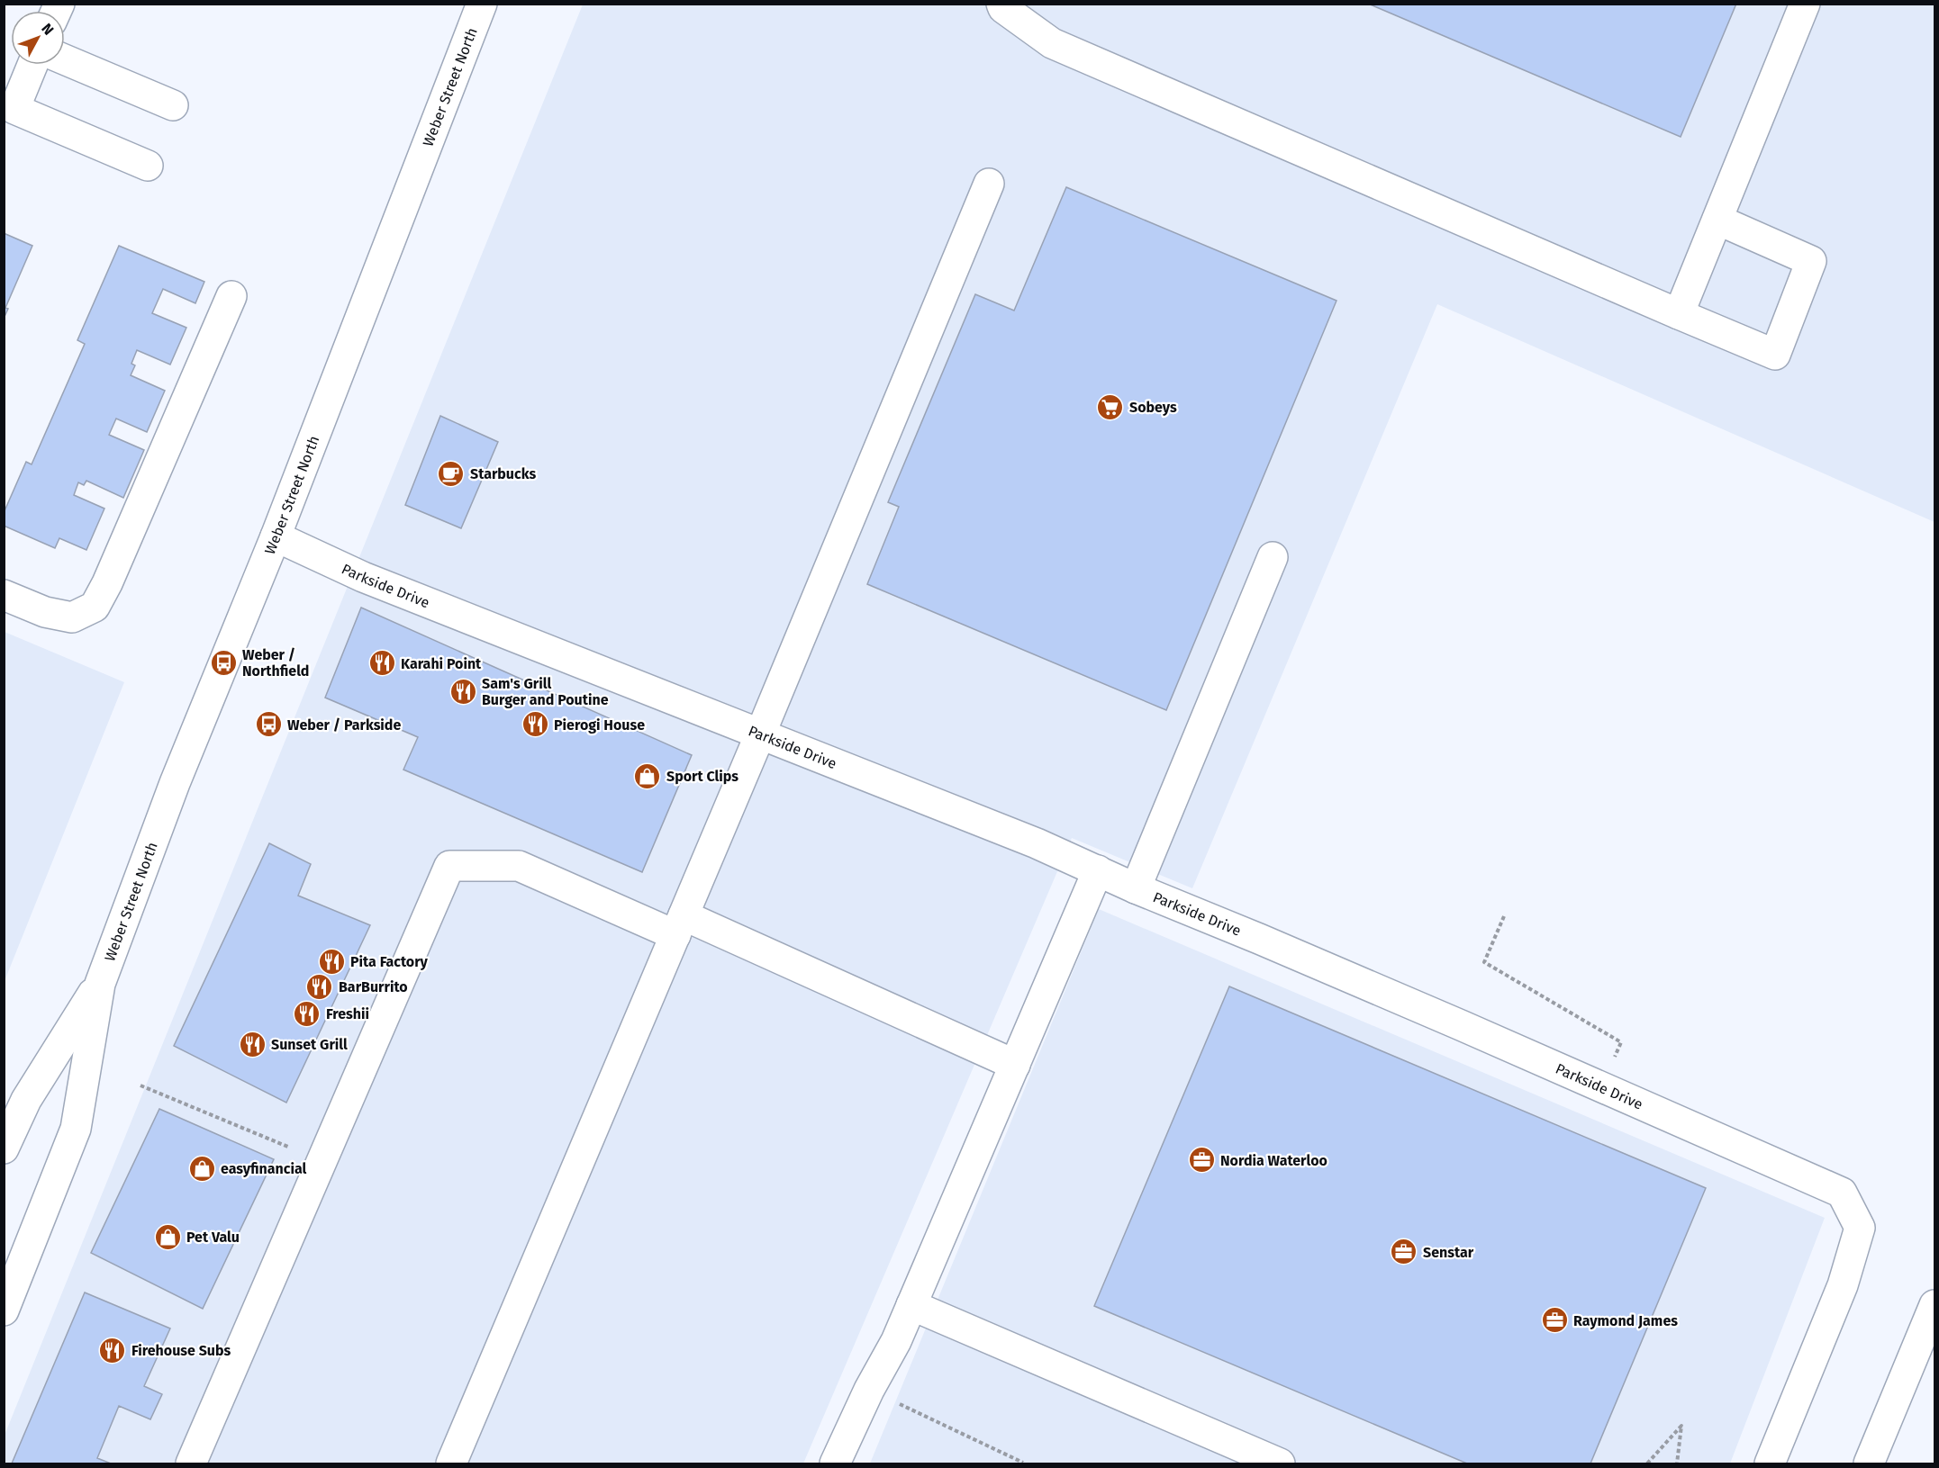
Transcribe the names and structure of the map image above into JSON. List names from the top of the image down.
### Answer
{
  "streets": {
    "street": ["Weber Street North", "Parkside Drive"]
  },
  "crossings": [
    ["Weber Street North", "Parkside Drive"]
  ],
  "places": {
    "supermarket": ["Sobeys"],
    "cafe": ["Starbucks"],
    "bus stop": ["Weber / Northfield", "Weber / Parkside"],
    "restaurant": [
      "Karahi Point",
      "Sam's Grill Burger and Poutine",
      "Pierogi House",
      "Pita Factory",
      "BarBurrito",
      "Freshii",
      "Sunset Grill",
      "Firehouse Subs"
    ],
    "shop": ["Sport Clips", "easyfinancial", "Pet Valu"],
    "office": ["Nordia Waterloo", "Senstar", "Raymond James"]
  },
  "north": "top right"
}
